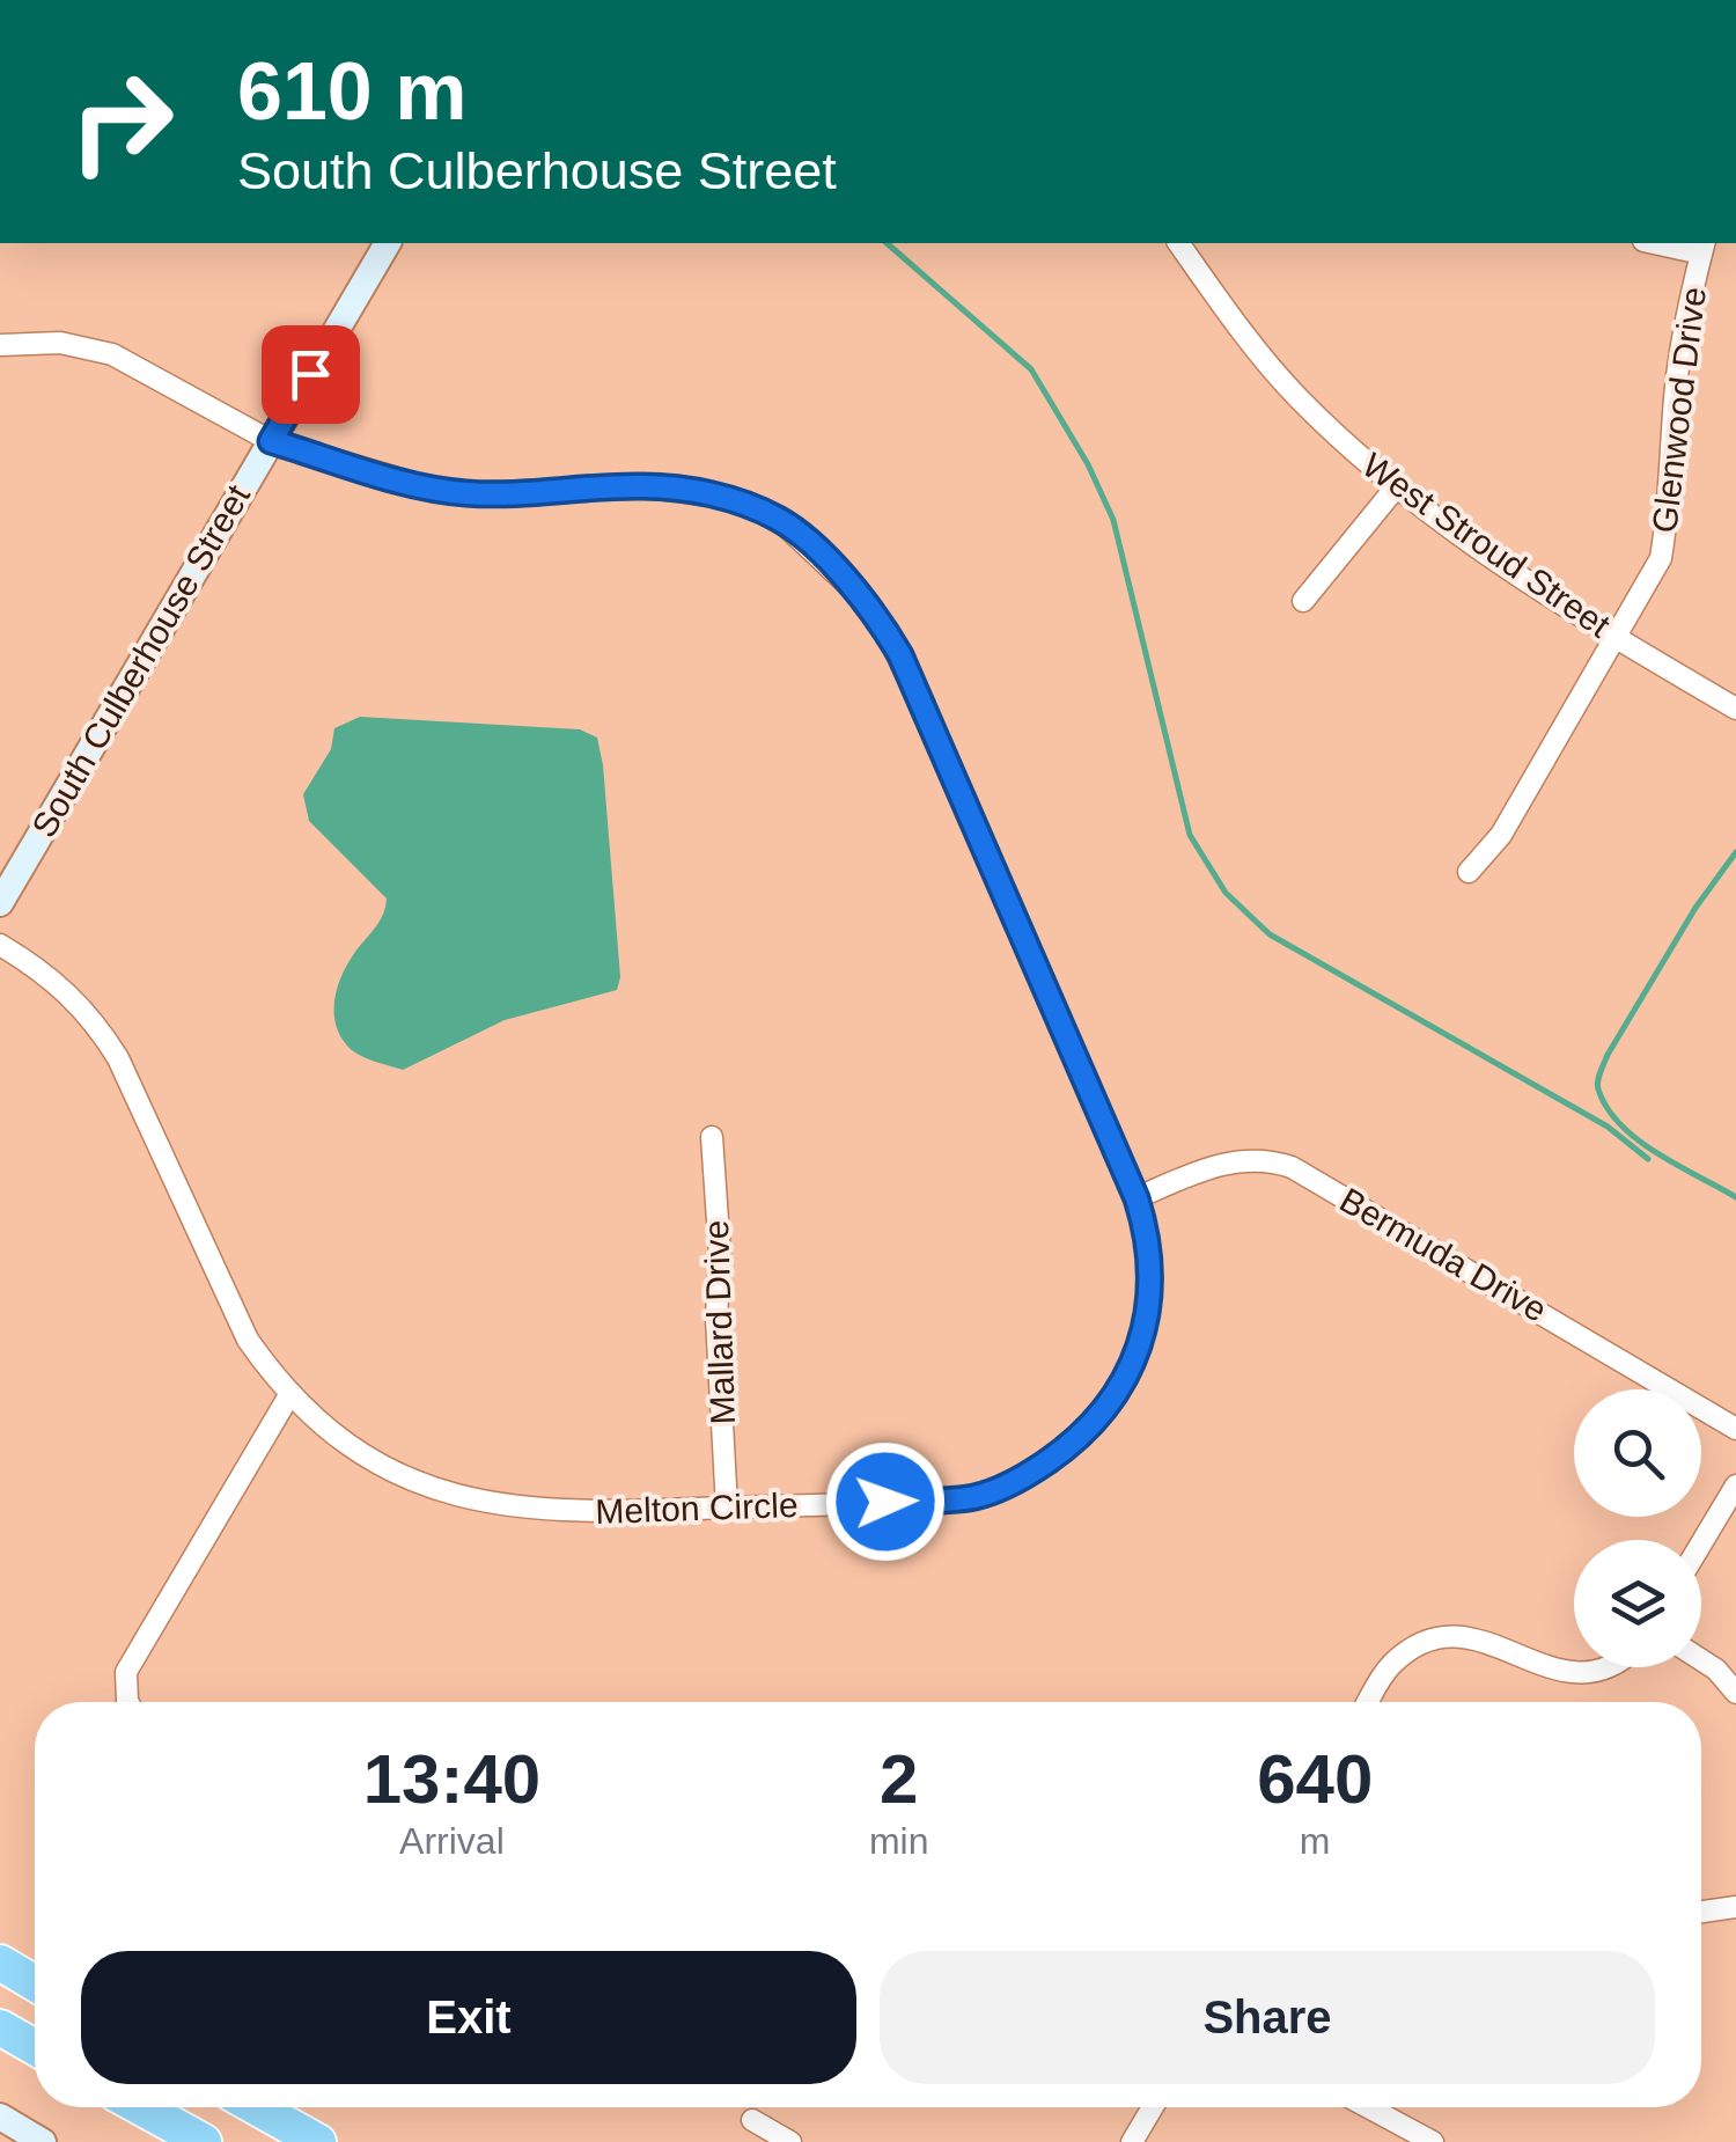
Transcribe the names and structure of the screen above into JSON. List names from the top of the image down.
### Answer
{
  "streets": {
    "street": [
      "Glenwood Drive",
      "West Stroud Street",
      "South Culberhouse Street",
      "Bermuda Drive",
      "Mallard Drive",
      "Melton Circle"
    ]
  },
  "crossings": [
    ["Glenwood Drive", "West Stroud Street"],
    ["South Culberhouse Street", "Melton Circle"],
    ["Bermuda Drive", "Melton Circle"],
    ["Mallard Drive", "Melton Circle"]
  ],
  "page": {
    "turn": ["610 m", "South Culberhouse Street"],
    "eta": [
      "13:40",
      "Arrival",
      "2",
      "min",
      "640",
      "m"
    ],
    "buttons": ["Exit", "Share"]
  }
}
